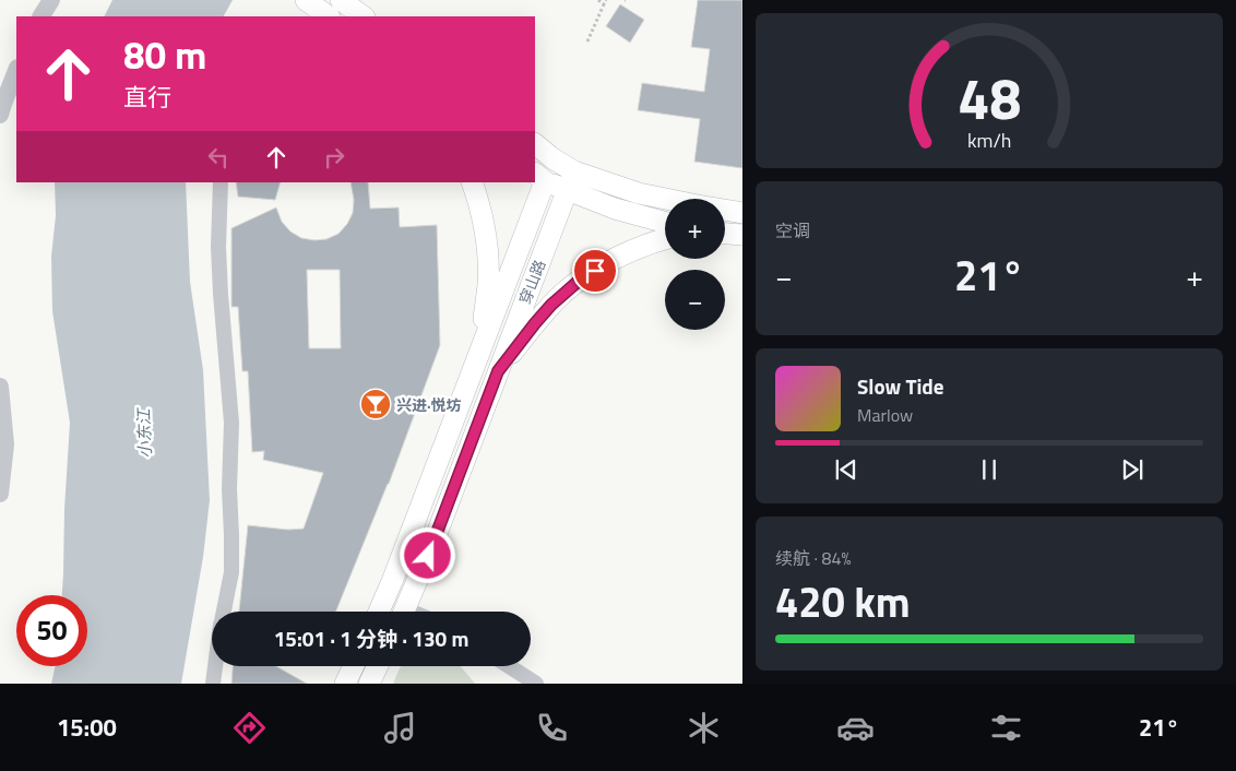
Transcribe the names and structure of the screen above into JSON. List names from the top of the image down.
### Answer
{
  "streets": {
    "main road": ["穿山路"]
  },
  "water": ["小东江"],
  "places": {
    "bar": ["兴进·悦坊"]
  },
  "page": {
    "turn": ["80 m", "直行"],
    "tile": [
      "空调",
      ["续航 · 84%", "420 km"]
    ],
    "map_buttons": ["+", "−"],
    "heat": ["−", "21°", "+"],
    "song": ["Slow Tide", "Marlow"],
    "limit": "50",
    "trip": "15:01 · 1 分钟 · 130 m",
    "tabs": ["15:00", "21°"],
    "gauge": ["48", "km/h"]
  }
}
